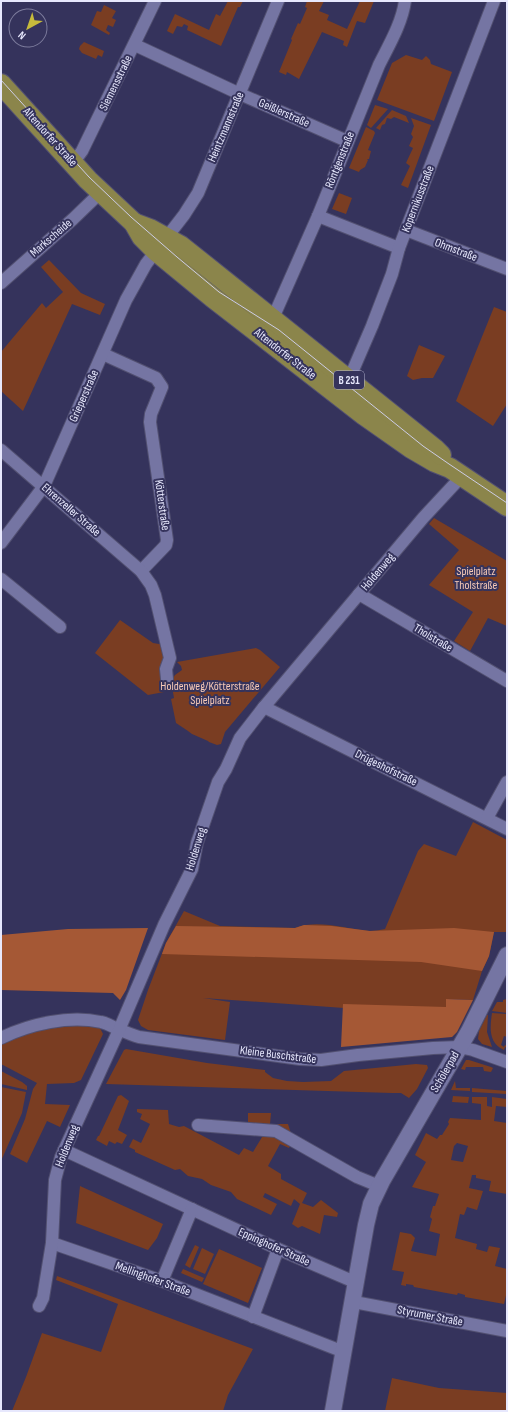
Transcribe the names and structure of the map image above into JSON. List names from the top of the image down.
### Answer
{
  "streets": {
    "main road": ["Altendorfer Straße", "B 231"],
    "street": [
      "Siemensstraße",
      "Geißlerstraße",
      "Heintzmannstraße",
      "Röntgenstraße",
      "Kopernikusstraße",
      "Markscheide",
      "Ohmstraße",
      "Grieperstraße",
      "Kötterstraße",
      "Ehrenzeller Straße",
      "Holdenweg",
      "Tholstraße",
      "Drügeshofstraße",
      "Kleine Buschstraße",
      "Schölerpad",
      "Eppinghofer Straße",
      "Mellinghofer Straße",
      "Styrumer Straße"
    ]
  },
  "crossings": [
    ["Siemensstraße", "Geißlerstraße"],
    ["Siemensstraße", "Altendorfer Straße"],
    ["Geißlerstraße", "Heintzmannstraße"],
    ["Geißlerstraße", "Röntgenstraße"],
    ["Heintzmannstraße", "Altendorfer Straße"],
    ["Heintzmannstraße", "Grieperstraße"],
    ["Altendorfer Straße", "Röntgenstraße"],
    ["Altendorfer Straße", "Kopernikusstraße"],
    ["Altendorfer Straße", "Markscheide"],
    ["Altendorfer Straße", "Grieperstraße"],
    ["Altendorfer Straße", "Holdenweg"],
    ["Kopernikusstraße", "Ohmstraße"],
    ["Grieperstraße", "Kötterstraße"],
    ["Grieperstraße", "Ehrenzeller Straße"],
    ["Kötterstraße", "Ehrenzeller Straße"],
    ["Holdenweg", "Tholstraße"],
    ["Holdenweg", "Drügeshofstraße"],
    ["Holdenweg", "Kleine Buschstraße"],
    ["Holdenweg", "Eppinghofer Straße"],
    ["Holdenweg", "Mellinghofer Straße"],
    ["Kleine Buschstraße", "Schölerpad"],
    ["Schölerpad", "Eppinghofer Straße"],
    ["Schölerpad", "Mellinghofer Straße"],
    ["Schölerpad", "Styrumer Straße"]
  ],
  "parks": ["Spielplatz Tholstraße", "Holdenweg/Kötterstraße Spielplatz"],
  "north": "bottom left"
}
